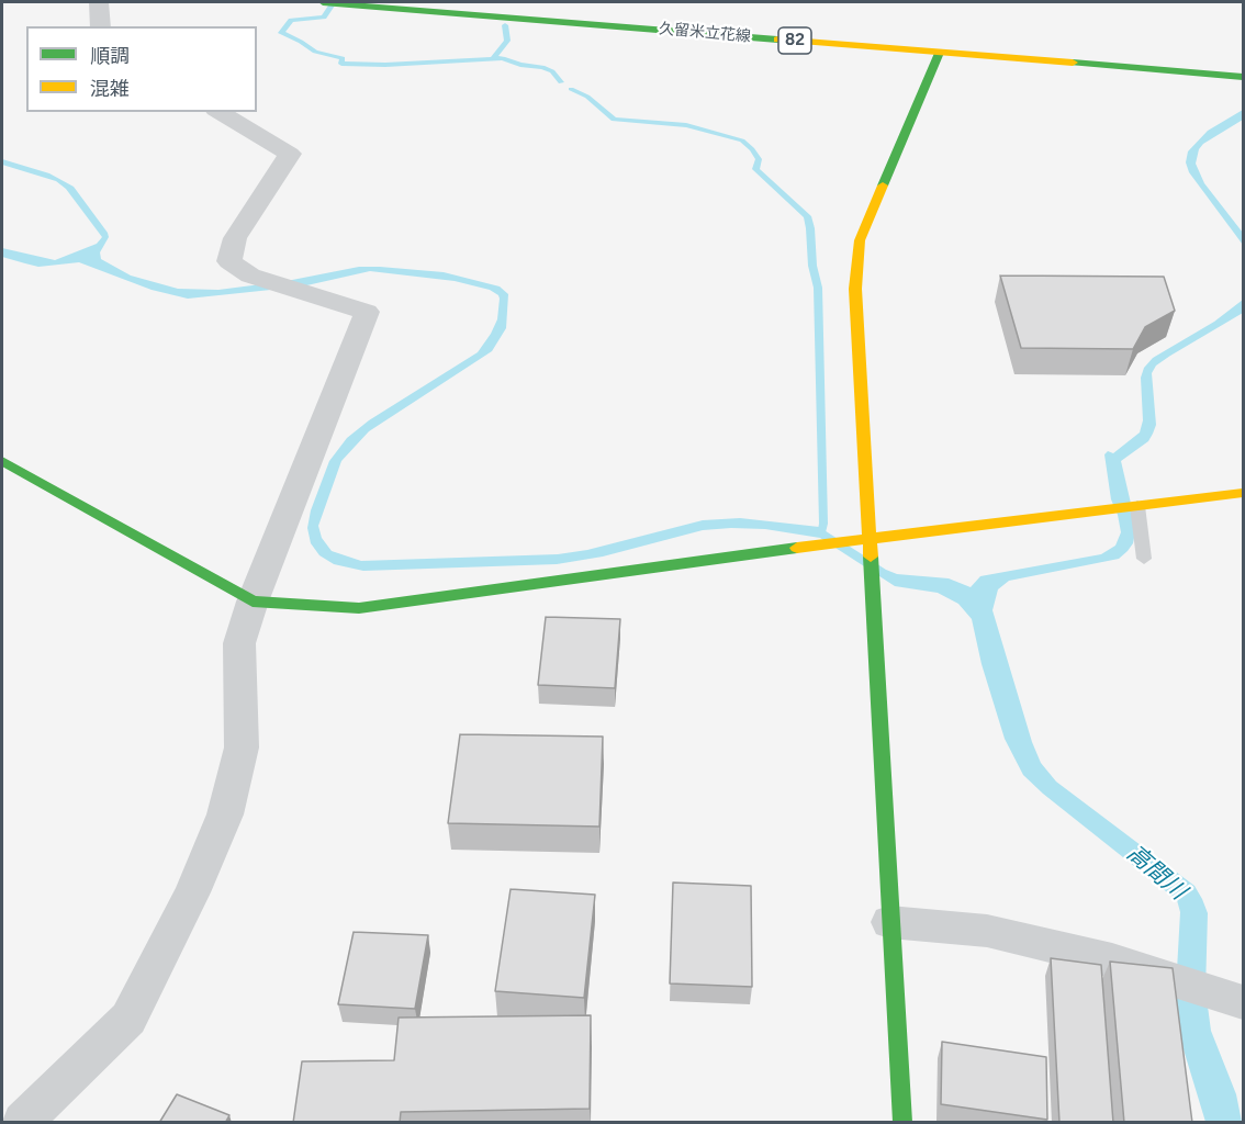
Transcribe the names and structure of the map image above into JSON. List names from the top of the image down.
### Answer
{
  "streets": {
    "street": ["久留米立花線", "82"]
  },
  "water": ["高間川"],
  "legend": ["順調", "混雑"]
}
